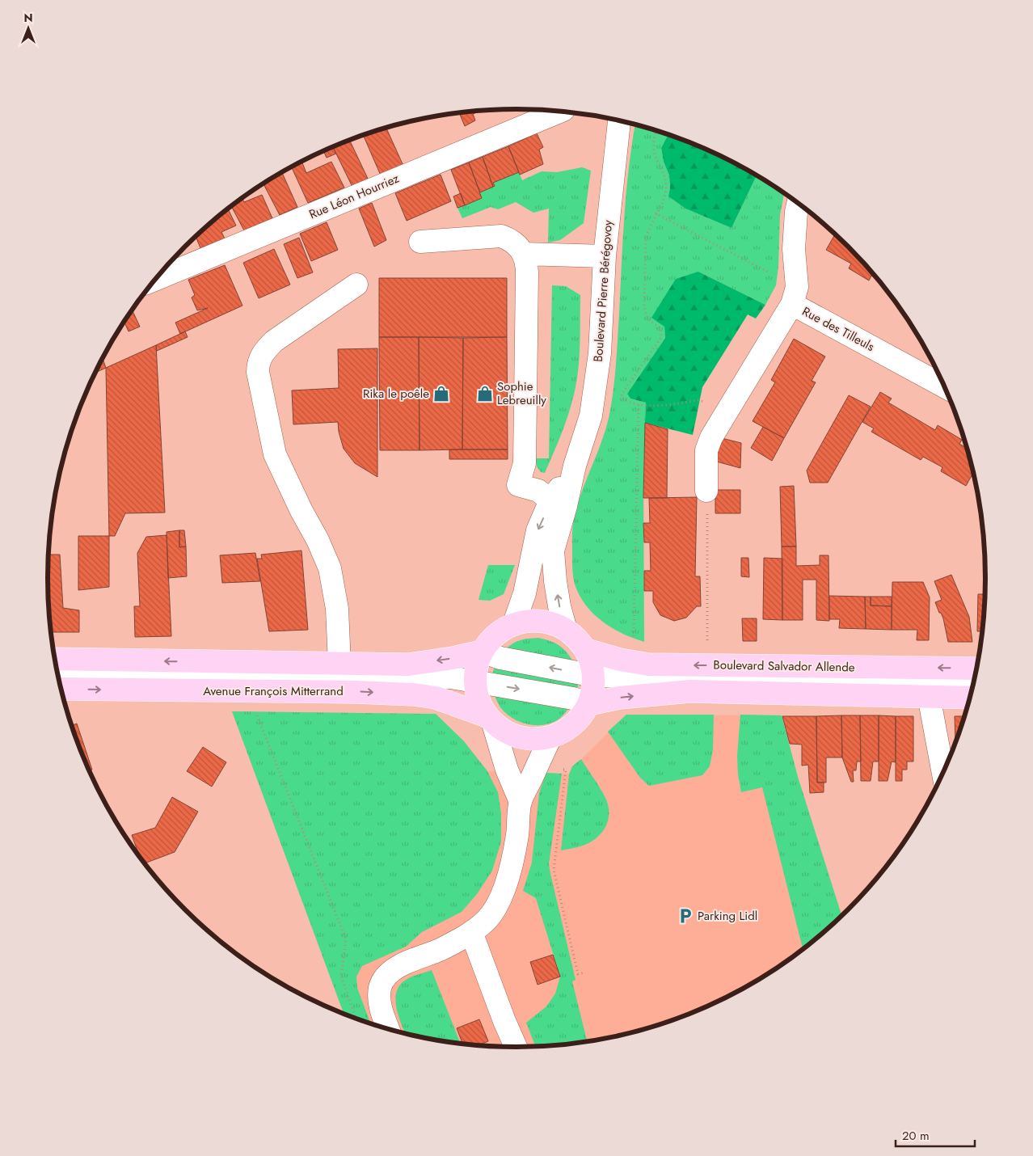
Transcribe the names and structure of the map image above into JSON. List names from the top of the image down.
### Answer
{
  "streets": {
    "main road": ["Boulevard Salvador Allende", "Avenue François Mitterrand"],
    "street": ["Rue Léon Hourriez", "Boulevard Pierre Bérégovoy", "Rue des Tilleuls"]
  },
  "places": {
    "shop": ["Rika le poêle", "Sophie Lebreuilly"],
    "parking": ["Parking Lidl"]
  },
  "scale_bar": "20 m",
  "north": "top"
}
